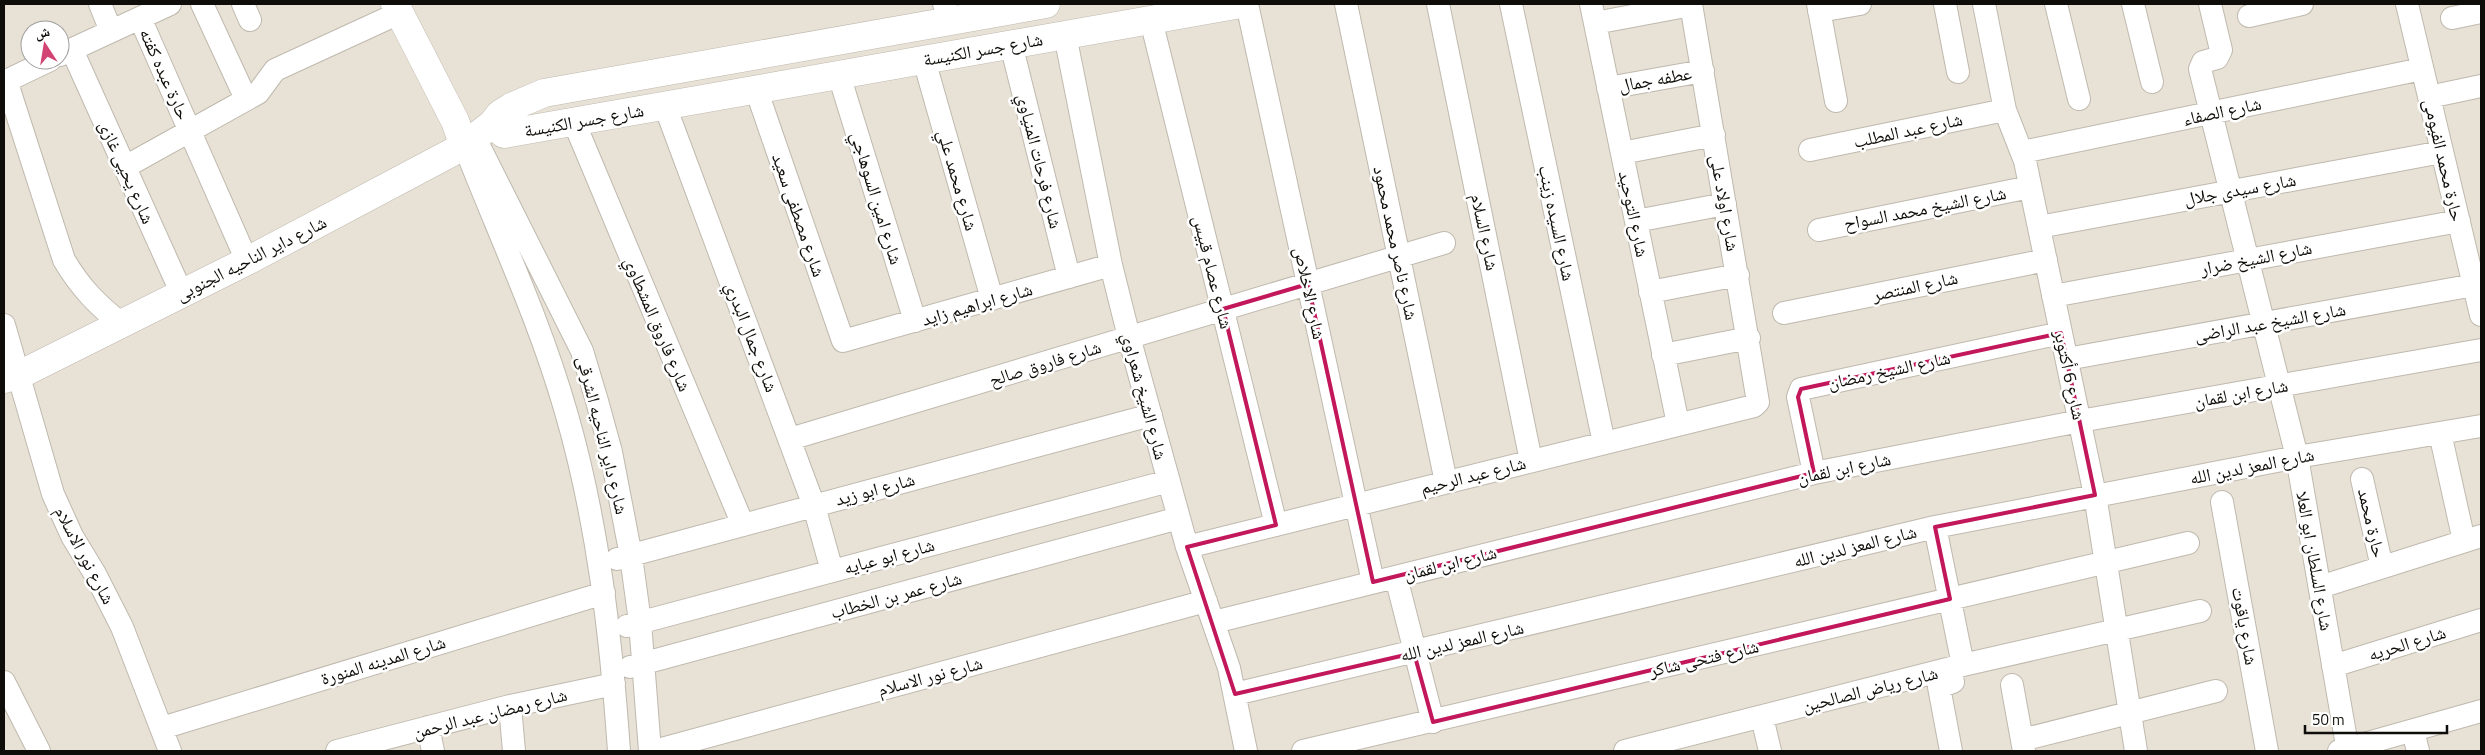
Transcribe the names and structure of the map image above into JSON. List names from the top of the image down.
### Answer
{
  "streets": {
    "main road": ["شارع جسر الكنيسة", "شارع داير الناحيه الجنوبى", "شارع داير الناحيه الشرقى"],
    "street": [
      "حارة عبده كفته",
      "عطفه جمال",
      "شارع الصفاء",
      "شارع عبد المطلب",
      "حارة محمد الفيومى",
      "شارع فرحات المنياوي",
      "شارع يحيى غازى",
      "شارع محمد علي",
      "شارع سيدى جلال",
      "شارع امين السوهاجي",
      "شارع اولاد على",
      "شارع الشيخ محمد السواح",
      "شارع التوحيد",
      "شارع مصطفى سعيد",
      "شارع السيده زينب",
      "شارع السلام",
      "شارع ناصر محمد محمود",
      "شارع الشيخ ضرار",
      "شارع عصام قبيس",
      "شارع المنتصر",
      "شارع الاخلاص",
      "شارع ابراهيم زايد",
      "شارع الشيخ عبد الراضى",
      "شارع فاروق المشطاوي",
      "شارع جمال البدري",
      "شارع فاروق صالح",
      "شارع الشيخ رمضان",
      "شارع 6 أكتوبر",
      "شارع ابن لقمان",
      "شارع الشيخ شعراوي",
      "شارع المعز لدين الله",
      "شارع عبد الرحيم",
      "شارع ابو زيد",
      "حارة محمد",
      "شارع نور الاسلام",
      "شارع ابو عبايه",
      "شارع السلطان ابو العلا",
      "شارع عمر بن الخطاب",
      "شارع ياقوت",
      "شارع الحريه",
      "شارع فتحى شاكر",
      "شارع المدينه المنورة",
      "شارع رياض الصالحين",
      "شارع رمضان عبد الرحمن"
    ]
  },
  "crossings": [
    ["شارع جسر الكنيسة", "شارع فرحات المنياوي"],
    ["شارع جسر الكنيسة", "شارع محمد علي"],
    ["شارع جسر الكنيسة", "شارع امين السوهاجي"],
    ["شارع جسر الكنيسة", "شارع مصطفى سعيد"],
    ["شارع جسر الكنيسة", "شارع داير الناحيه الجنوبى"],
    ["شارع جسر الكنيسة", "شارع عصام قبيس"],
    ["شارع جسر الكنيسة", "شارع فاروق المشطاوي"],
    ["شارع جسر الكنيسة", "شارع جمال البدري"],
    ["شارع جسر الكنيسة", "شارع الشيخ شعراوي"],
    ["شارع جسر الكنيسة", "شارع داير الناحيه الشرقى"],
    ["حارة عبده كفته", "شارع داير الناحيه الجنوبى"],
    ["عطفه جمال", "شارع اولاد على"],
    ["عطفه جمال", "شارع التوحيد"],
    ["شارع الصفاء", "حارة محمد الفيومى"],
    ["شارع الصفاء", "شارع 6 أكتوبر"],
    ["شارع الصفاء", "شارع السلطان ابو العلا"],
    ["شارع عبد المطلب", "شارع 6 أكتوبر"],
    ["حارة محمد الفيومى", "شارع سيدى جلال"],
    ["حارة محمد الفيومى", "شارع الشيخ ضرار"],
    ["حارة محمد الفيومى", "شارع الشيخ عبد الراضى"],
    ["شارع فرحات المنياوي", "شارع ابراهيم زايد"],
    ["شارع يحيى غازى", "شارع داير الناحيه الجنوبى"],
    ["شارع محمد علي", "شارع ابراهيم زايد"],
    ["شارع سيدى جلال", "شارع 6 أكتوبر"],
    ["شارع سيدى جلال", "شارع السلطان ابو العلا"],
    ["شارع امين السوهاجي", "شارع ابراهيم زايد"],
    ["شارع اولاد على", "شارع عبد الرحيم"],
    ["شارع الشيخ محمد السواح", "شارع 6 أكتوبر"],
    ["شارع التوحيد", "شارع عبد الرحيم"],
    ["شارع مصطفى سعيد", "شارع ابراهيم زايد"],
    ["شارع السيده زينب", "شارع عبد الرحيم"],
    ["شارع السلام", "شارع عبد الرحيم"],
    ["شارع ناصر محمد محمود", "شارع فاروق صالح"],
    ["شارع ناصر محمد محمود", "شارع عبد الرحيم"],
    ["شارع داير الناحيه الجنوبى", "شارع داير الناحيه الشرقى"],
    ["شارع داير الناحيه الجنوبى", "شارع نور الاسلام"],
    ["شارع الشيخ ضرار", "شارع 6 أكتوبر"],
    ["شارع الشيخ ضرار", "شارع السلطان ابو العلا"],
    ["شارع عصام قبيس", "شارع فاروق صالح"],
    ["شارع عصام قبيس", "شارع عبد الرحيم"],
    ["شارع المنتصر", "شارع 6 أكتوبر"],
    ["شارع الاخلاص", "شارع فاروق صالح"],
    ["شارع الاخلاص", "شارع ابن لقمان"],
    ["شارع الاخلاص", "شارع عبد الرحيم"],
    ["شارع ابراهيم زايد", "شارع الشيخ شعراوي"],
    ["شارع الشيخ عبد الراضى", "شارع 6 أكتوبر"],
    ["شارع الشيخ عبد الراضى", "شارع السلطان ابو العلا"],
    ["شارع فاروق المشطاوي", "شارع ابو زيد"],
    ["شارع جمال البدري", "شارع فاروق صالح"],
    ["شارع جمال البدري", "شارع ابو زيد"],
    ["شارع جمال البدري", "شارع ابو عبايه"],
    ["شارع فاروق صالح", "شارع الشيخ شعراوي"],
    ["شارع الشيخ رمضان", "شارع 6 أكتوبر"],
    ["شارع الشيخ رمضان", "شارع ابن لقمان"],
    ["شارع 6 أكتوبر", "شارع ابن لقمان"],
    ["شارع 6 أكتوبر", "شارع المعز لدين الله"],
    ["شارع 6 أكتوبر", "شارع فتحى شاكر"],
    ["شارع 6 أكتوبر", "شارع رياض الصالحين"],
    ["شارع ابن لقمان", "شارع الشيخ شعراوي"],
    ["شارع ابن لقمان", "شارع نور الاسلام"],
    ["شارع ابن لقمان", "شارع السلطان ابو العلا"],
    ["شارع الشيخ شعراوي", "شارع المعز لدين الله"],
    ["شارع الشيخ شعراوي", "شارع عبد الرحيم"],
    ["شارع الشيخ شعراوي", "شارع ابو زيد"],
    ["شارع الشيخ شعراوي", "شارع نور الاسلام"],
    ["شارع الشيخ شعراوي", "شارع ابو عبايه"],
    ["شارع الشيخ شعراوي", "شارع عمر بن الخطاب"],
    ["شارع داير الناحيه الشرقى", "شارع ابو زيد"],
    ["شارع داير الناحيه الشرقى", "شارع نور الاسلام"],
    ["شارع داير الناحيه الشرقى", "شارع ابو عبايه"],
    ["شارع داير الناحيه الشرقى", "شارع عمر بن الخطاب"],
    ["شارع داير الناحيه الشرقى", "شارع المدينه المنورة"],
    ["شارع داير الناحيه الشرقى", "شارع رمضان عبد الرحمن"],
    ["شارع المعز لدين الله", "شارع السلطان ابو العلا"],
    ["شارع نور الاسلام", "شارع المدينه المنورة"],
    ["شارع السلطان ابو العلا", "شارع الحريه"],
    ["شارع عمر بن الخطاب", "شارع رمضان عبد الرحمن"]
  ],
  "scale_bar": "50 m",
  "north": "top"
}
